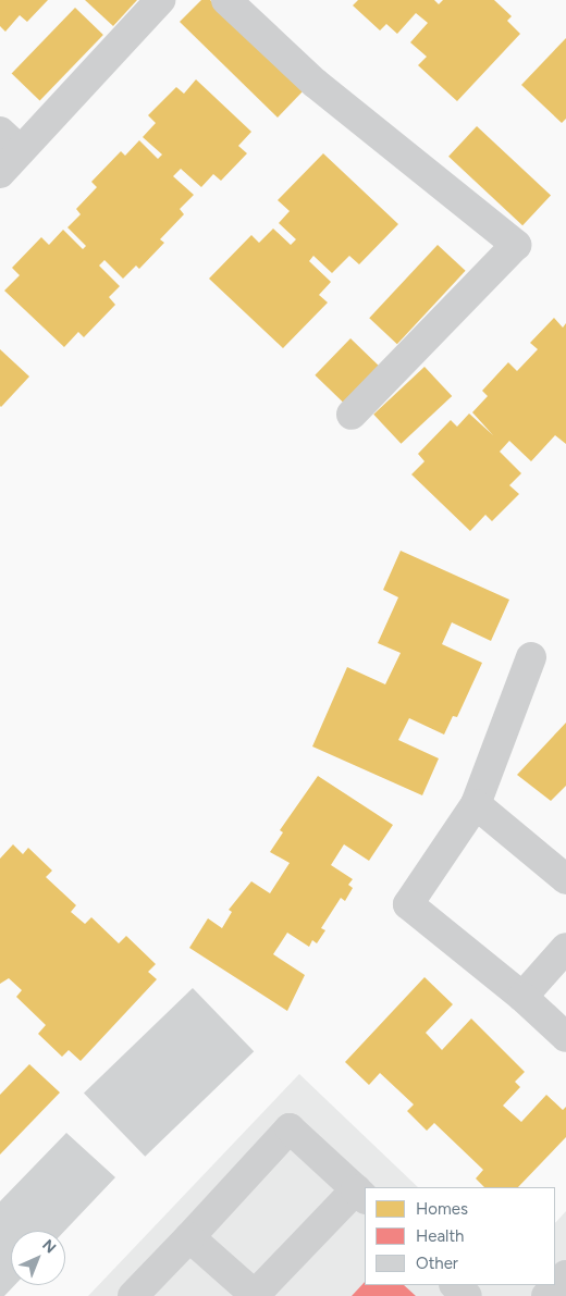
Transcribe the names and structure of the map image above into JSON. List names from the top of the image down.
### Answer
{
  "legend": ["Homes", "Health", "Other"],
  "north": "top right"
}
